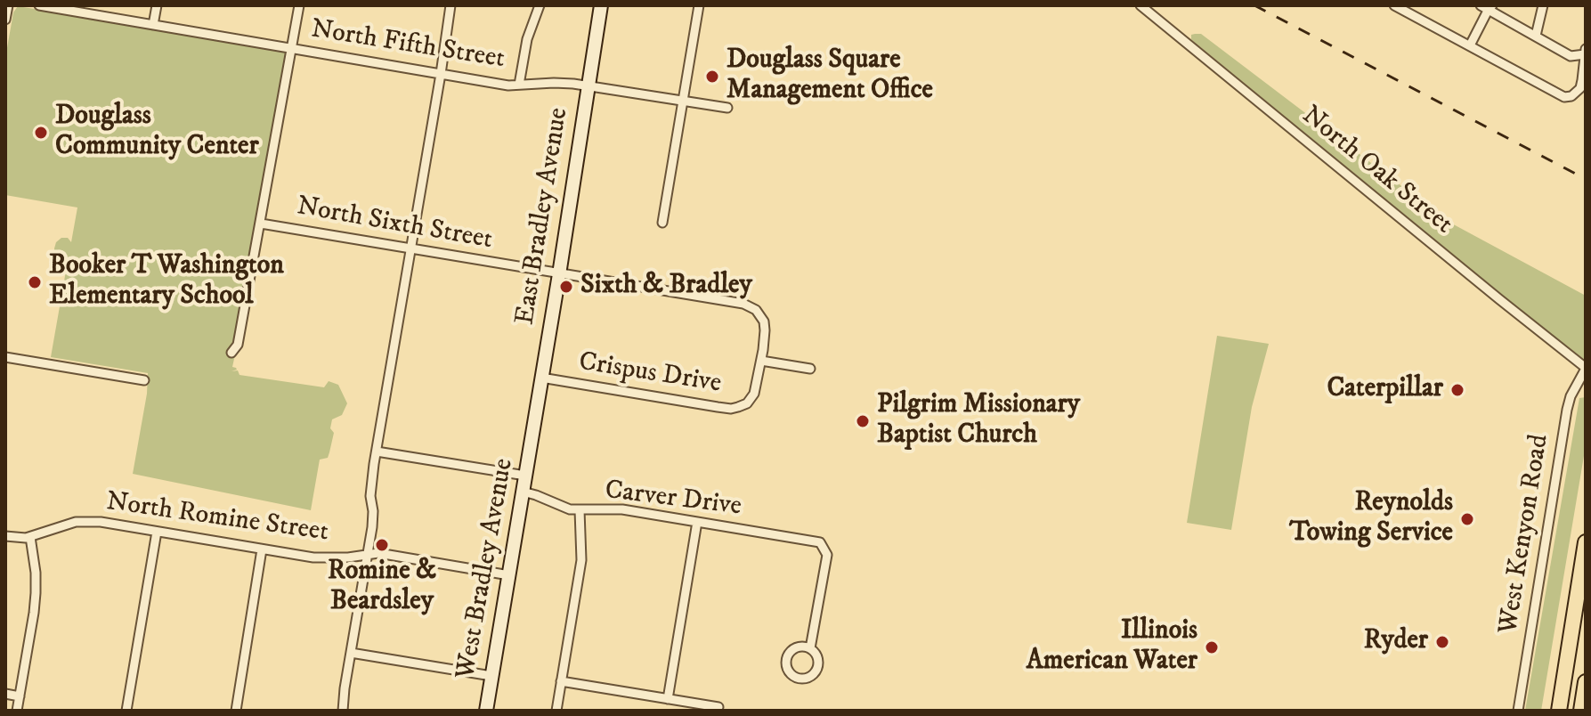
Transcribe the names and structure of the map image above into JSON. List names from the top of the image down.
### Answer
{
  "streets": {
    "main road": ["East Bradley Avenue", "West Bradley Avenue"],
    "street": [
      "North Fifth Street",
      "North Oak Street",
      "North Sixth Street",
      "Crispus Drive",
      "Carver Drive",
      "North Romine Street",
      "West Kenyon Road"
    ]
  },
  "crossings": [
    ["North Fifth Street", "East Bradley Avenue"],
    ["North Oak Street", "West Kenyon Road"],
    ["East Bradley Avenue", "North Sixth Street"],
    ["East Bradley Avenue", "Crispus Drive"],
    ["East Bradley Avenue", "West Bradley Avenue"],
    ["North Sixth Street", "Crispus Drive"],
    ["Carver Drive", "West Bradley Avenue"],
    ["North Romine Street", "West Bradley Avenue"]
  ],
  "places": [
    "Douglass Square Management Office",
    "Douglass Community Center",
    "Booker T Washington Elementary School",
    "Sixth & Bradley",
    "Caterpillar",
    "Pilgrim Missionary Baptist Church",
    "Reynolds Towing Service",
    "Romine & Beardsley",
    "Ryder",
    "Illinois American Water"
  ]
}
